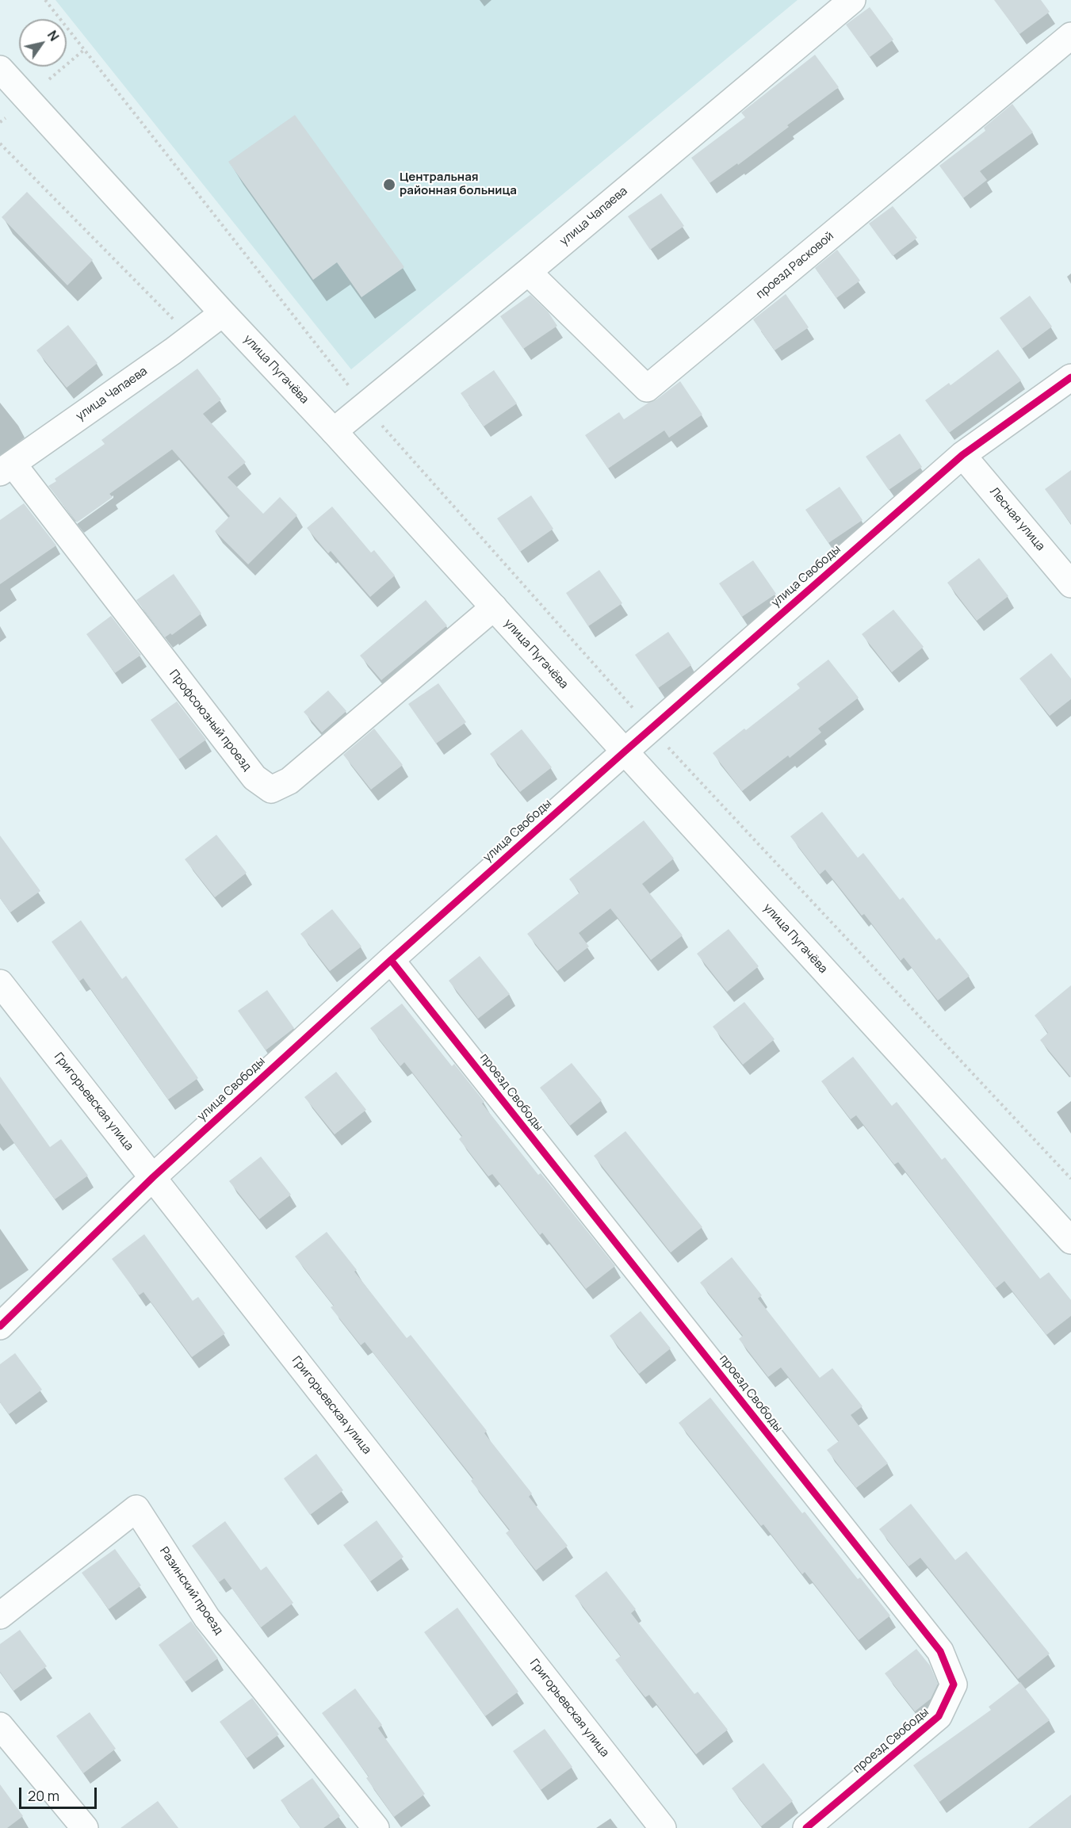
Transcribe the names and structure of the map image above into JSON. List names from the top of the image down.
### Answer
{
  "streets": {
    "street": [
      "улица Чапаева",
      "проезд Расковой",
      "улица Пугачёва",
      "Лесная улица",
      "улица Свободы",
      "Профсоюзный проезд",
      "проезд Свободы",
      "Григорьевская улица",
      "Разинский проезд"
    ]
  },
  "crossings": [
    ["улица Чапаева", "проезд Расковой"],
    ["улица Чапаева", "улица Пугачёва"],
    ["улица Чапаева", "Профсоюзный проезд"],
    ["улица Пугачёва", "улица Свободы"],
    ["улица Пугачёва", "Профсоюзный проезд"],
    ["Лесная улица", "улица Свободы"],
    ["улица Свободы", "проезд Свободы"],
    ["улица Свободы", "Григорьевская улица"]
  ],
  "places": ["Центральная районная больница"],
  "scale_bar": "20 m",
  "north": "top right"
}
